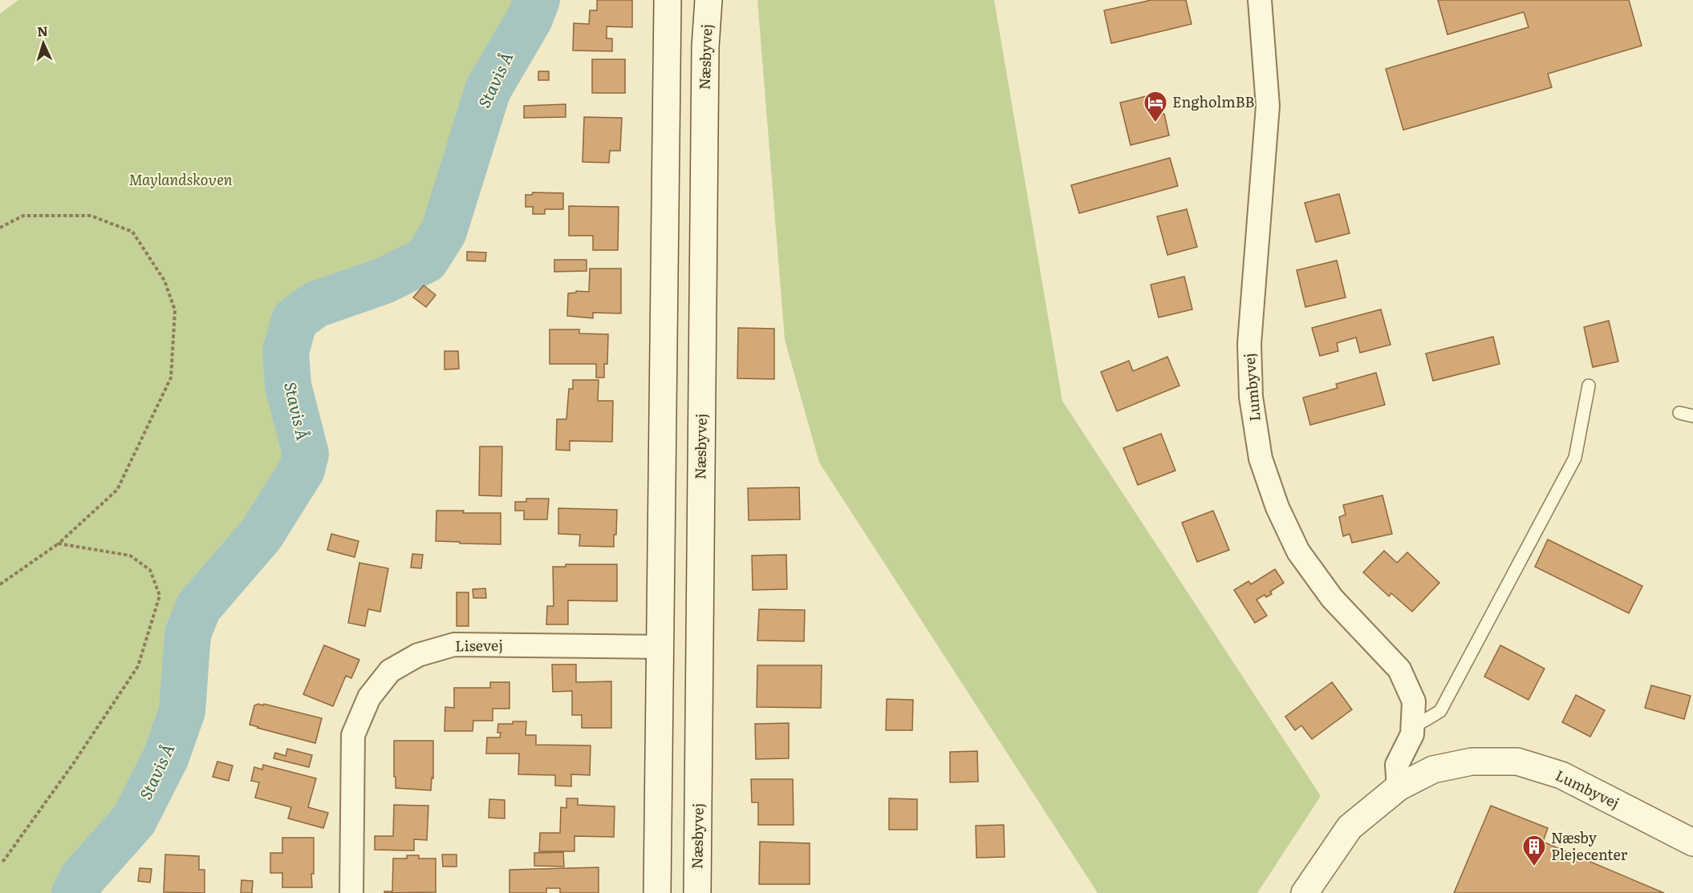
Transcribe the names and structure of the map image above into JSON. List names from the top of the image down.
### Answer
{
  "streets": {
    "main road": ["Næsbyvej", "Lumbyvej"],
    "street": ["Lisevej"]
  },
  "water": ["Stavis Å"],
  "parks": ["Maylandskoven"],
  "places": {
    "hotel": ["EngholmBB"],
    "building": ["Næsby Plejecenter"]
  },
  "north": "top"
}
